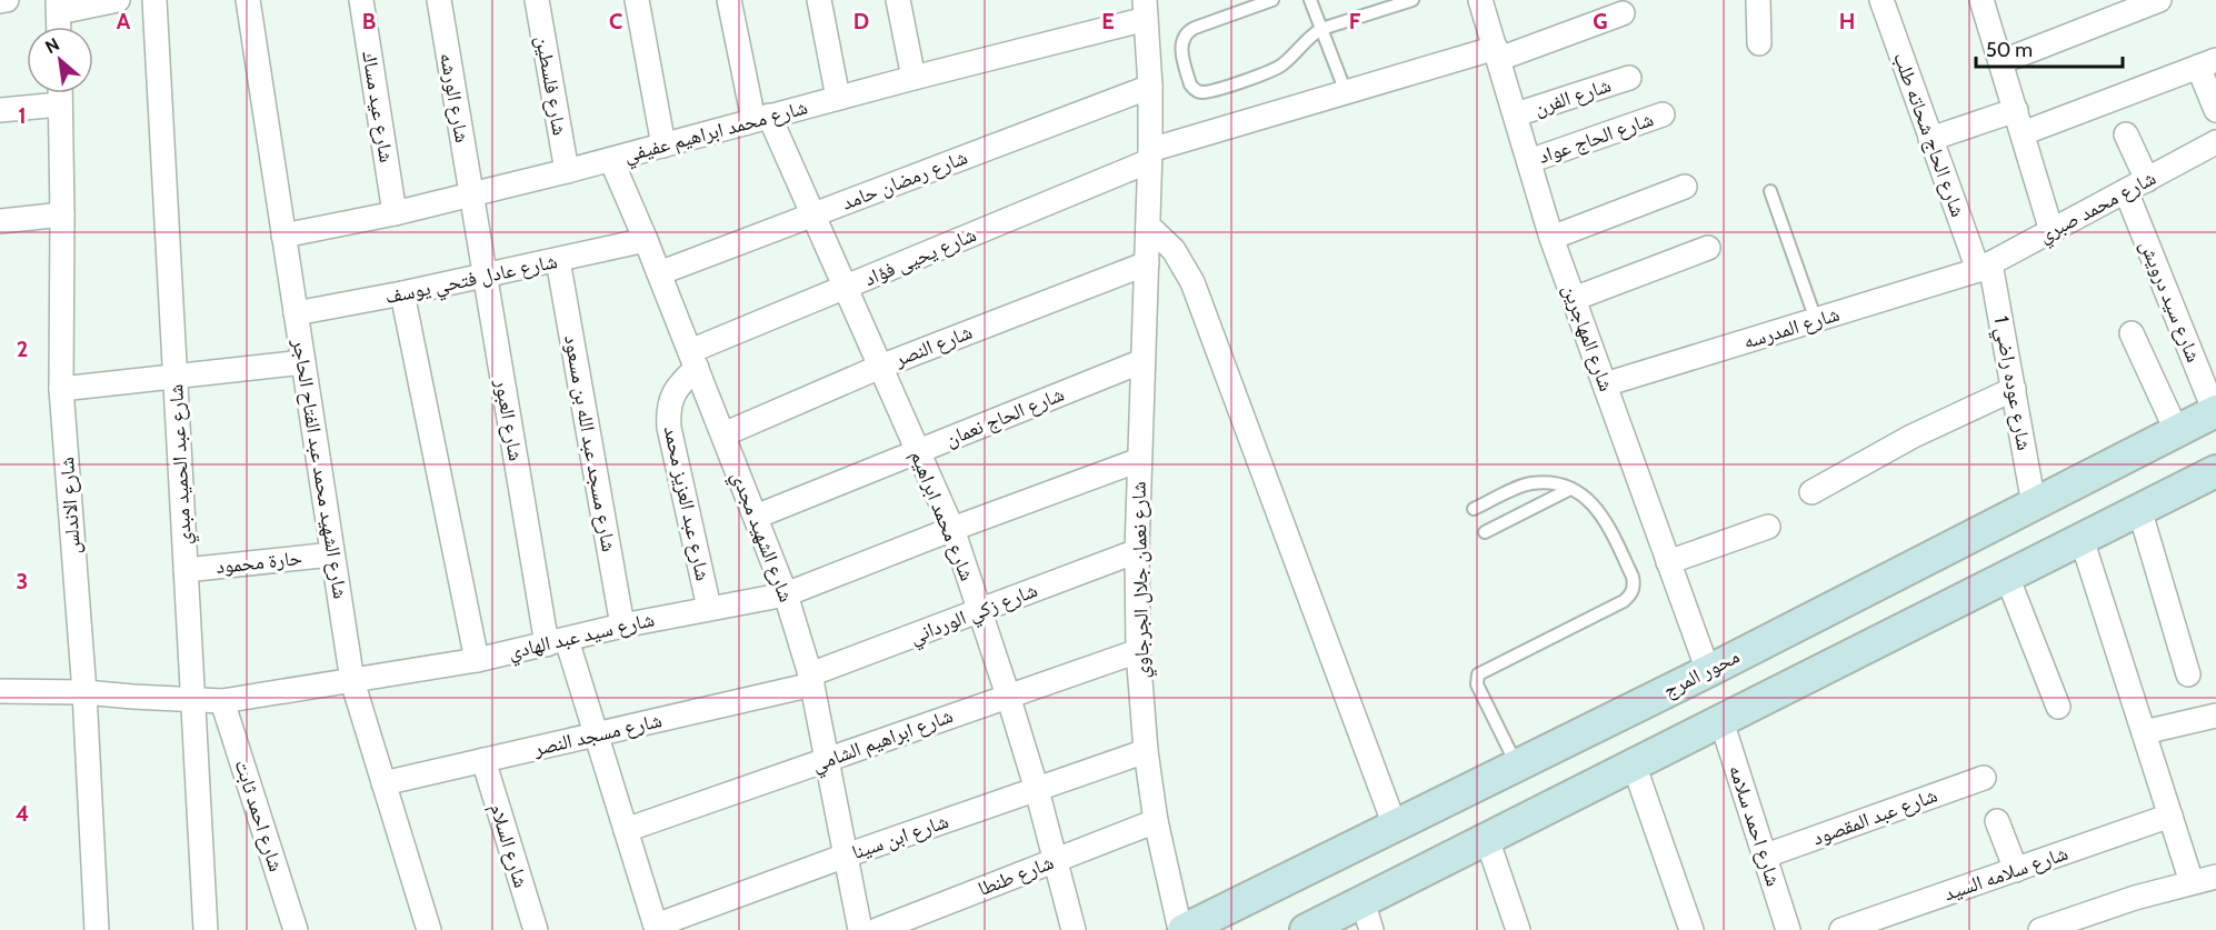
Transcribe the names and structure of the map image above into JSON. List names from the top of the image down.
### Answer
{
  "streets": {
    "main road": ["محور المرج"],
    "street": [
      "شارع فلسطين",
      "شارع الفرن",
      "شارع الورشه",
      "شارع عيد مساك",
      "شارع محمد ابراهيم عفيفي",
      "شارع الحاج شحاته طلب",
      "شارع الحاج عواد",
      "شارع رمضان حامد",
      "شارع محمد صبري",
      "شارع يحيى فؤاد",
      "شارع عادل فتحي يوسف",
      "شارع سيد درويش",
      "شارع المدرسه",
      "شارع المهاجرين",
      "شارع النصر",
      "شارع عوده راضي 1",
      "شارع الحاج نعمان",
      "شارع العبور",
      "شارع مسجد عبد الله بن مسعود",
      "شارع عبد الحميد مبدي",
      "شارع الشهيد محمد عبد الفتاح الحاجر",
      "شارع عبد العزيز محمد",
      "شارع الاندلس",
      "شارع محمد ابراهيم",
      "شارع الشهيد مجدي",
      "حارة محمود",
      "شارع نعمان جلال الجرجاوي",
      "شارع زكي الورداني",
      "شارع سيد عبد الهادي",
      "شارع مسجد النصر",
      "شارع ابراهيم الشامي",
      "شارع احمد ثابت",
      "شارع عبد المقصود",
      "شارع احمد سلامه",
      "شارع ابن سينا",
      "شارع السلام",
      "شارع سلامه السيد",
      "شارع طنطا"
    ]
  },
  "crossings": [
    ["شارع فلسطين", "شارع محمد ابراهيم عفيفي"],
    ["شارع الفرن", "شارع المهاجرين"],
    ["شارع الورشه", "شارع محمد ابراهيم عفيفي"],
    ["شارع الورشه", "شارع العبور"],
    ["شارع عيد مساك", "شارع محمد ابراهيم عفيفي"],
    ["شارع محمد ابراهيم عفيفي", "شارع العبور"],
    ["شارع محمد ابراهيم عفيفي", "شارع الشهيد محمد عبد الفتاح الحاجر"],
    ["شارع محمد ابراهيم عفيفي", "شارع محمد ابراهيم"],
    ["شارع محمد ابراهيم عفيفي", "شارع الشهيد مجدي"],
    ["شارع محمد ابراهيم عفيفي", "شارع نعمان جلال الجرجاوي"],
    ["شارع الحاج شحاته طلب", "شارع محمد صبري"],
    ["شارع الحاج شحاته طلب", "شارع المدرسه"],
    ["شارع الحاج شحاته طلب", "شارع عوده راضي 1"],
    ["شارع الحاج عواد", "شارع المهاجرين"],
    ["شارع رمضان حامد", "شارع محمد ابراهيم"],
    ["شارع رمضان حامد", "شارع الشهيد مجدي"],
    ["شارع رمضان حامد", "شارع نعمان جلال الجرجاوي"],
    ["شارع محمد صبري", "شارع سيد درويش"],
    ["شارع محمد صبري", "شارع المدرسه"],
    ["شارع محمد صبري", "شارع عوده راضي 1"],
    ["شارع يحيى فؤاد", "شارع المهاجرين"],
    ["شارع يحيى فؤاد", "شارع عبد العزيز محمد"],
    ["شارع يحيى فؤاد", "شارع محمد ابراهيم"],
    ["شارع يحيى فؤاد", "شارع الشهيد مجدي"],
    ["شارع يحيى فؤاد", "شارع نعمان جلال الجرجاوي"],
    ["شارع عادل فتحي يوسف", "شارع العبور"],
    ["شارع عادل فتحي يوسف", "شارع مسجد عبد الله بن مسعود"],
    ["شارع عادل فتحي يوسف", "شارع الشهيد محمد عبد الفتاح الحاجر"],
    ["شارع عادل فتحي يوسف", "شارع الشهيد مجدي"],
    ["شارع سيد درويش", "محور المرج"],
    ["شارع المدرسه", "شارع المهاجرين"],
    ["شارع المدرسه", "شارع عوده راضي 1"],
    ["شارع المهاجرين", "محور المرج"],
    ["شارع النصر", "شارع محمد ابراهيم"],
    ["شارع النصر", "شارع الشهيد مجدي"],
    ["شارع النصر", "شارع نعمان جلال الجرجاوي"],
    ["شارع عوده راضي 1", "محور المرج"],
    ["شارع الحاج نعمان", "شارع محمد ابراهيم"],
    ["شارع الحاج نعمان", "شارع الشهيد مجدي"],
    ["شارع الحاج نعمان", "شارع نعمان جلال الجرجاوي"],
    ["شارع العبور", "شارع سيد عبد الهادي"],
    ["شارع العبور", "شارع مسجد النصر"],
    ["شارع العبور", "شارع ابراهيم الشامي"],
    ["شارع العبور", "شارع ابن سينا"],
    ["شارع مسجد عبد الله بن مسعود", "شارع سيد عبد الهادي"],
    ["شارع عبد الحميد مبدي", "حارة محمود"],
    ["شارع عبد الحميد مبدي", "شارع سيد عبد الهادي"],
    ["شارع الشهيد محمد عبد الفتاح الحاجر", "حارة محمود"],
    ["شارع الشهيد محمد عبد الفتاح الحاجر", "شارع سيد عبد الهادي"],
    ["شارع الشهيد محمد عبد الفتاح الحاجر", "شارع مسجد النصر"],
    ["شارع عبد العزيز محمد", "شارع الشهيد مجدي"],
    ["شارع عبد العزيز محمد", "شارع سيد عبد الهادي"],
    ["شارع الاندلس", "شارع سيد عبد الهادي"],
    ["شارع محمد ابراهيم", "شارع زكي الورداني"],
    ["شارع محمد ابراهيم", "شارع سيد عبد الهادي"],
    ["شارع محمد ابراهيم", "شارع ابراهيم الشامي"],
    ["شارع محمد ابراهيم", "شارع ابن سينا"],
    ["شارع محمد ابراهيم", "شارع طنطا"],
    ["شارع الشهيد مجدي", "شارع زكي الورداني"],
    ["شارع الشهيد مجدي", "شارع سيد عبد الهادي"],
    ["شارع الشهيد مجدي", "شارع مسجد النصر"],
    ["شارع الشهيد مجدي", "شارع ابراهيم الشامي"],
    ["شارع الشهيد مجدي", "شارع ابن سينا"],
    ["شارع نعمان جلال الجرجاوي", "شارع زكي الورداني"],
    ["شارع نعمان جلال الجرجاوي", "شارع سيد عبد الهادي"],
    ["شارع نعمان جلال الجرجاوي", "محور المرج"],
    ["شارع نعمان جلال الجرجاوي", "شارع ابراهيم الشامي"],
    ["شارع نعمان جلال الجرجاوي", "شارع ابن سينا"],
    ["شارع نعمان جلال الجرجاوي", "شارع طنطا"],
    ["شارع زكي الورداني", "شارع مسجد النصر"],
    ["شارع سيد عبد الهادي", "شارع احمد ثابت"],
    ["شارع مسجد النصر", "شارع السلام"],
    ["شارع عبد المقصود", "شارع احمد سلامه"]
  ],
  "scale_bar": "50 m",
  "north": "top left",
  "grid": {
    "columns": [
      "A",
      "B",
      "C",
      "D",
      "E",
      "F",
      "G",
      "H"
    ],
    "rows": [
      "1",
      "2",
      "3",
      "4"
    ]
  }
}
